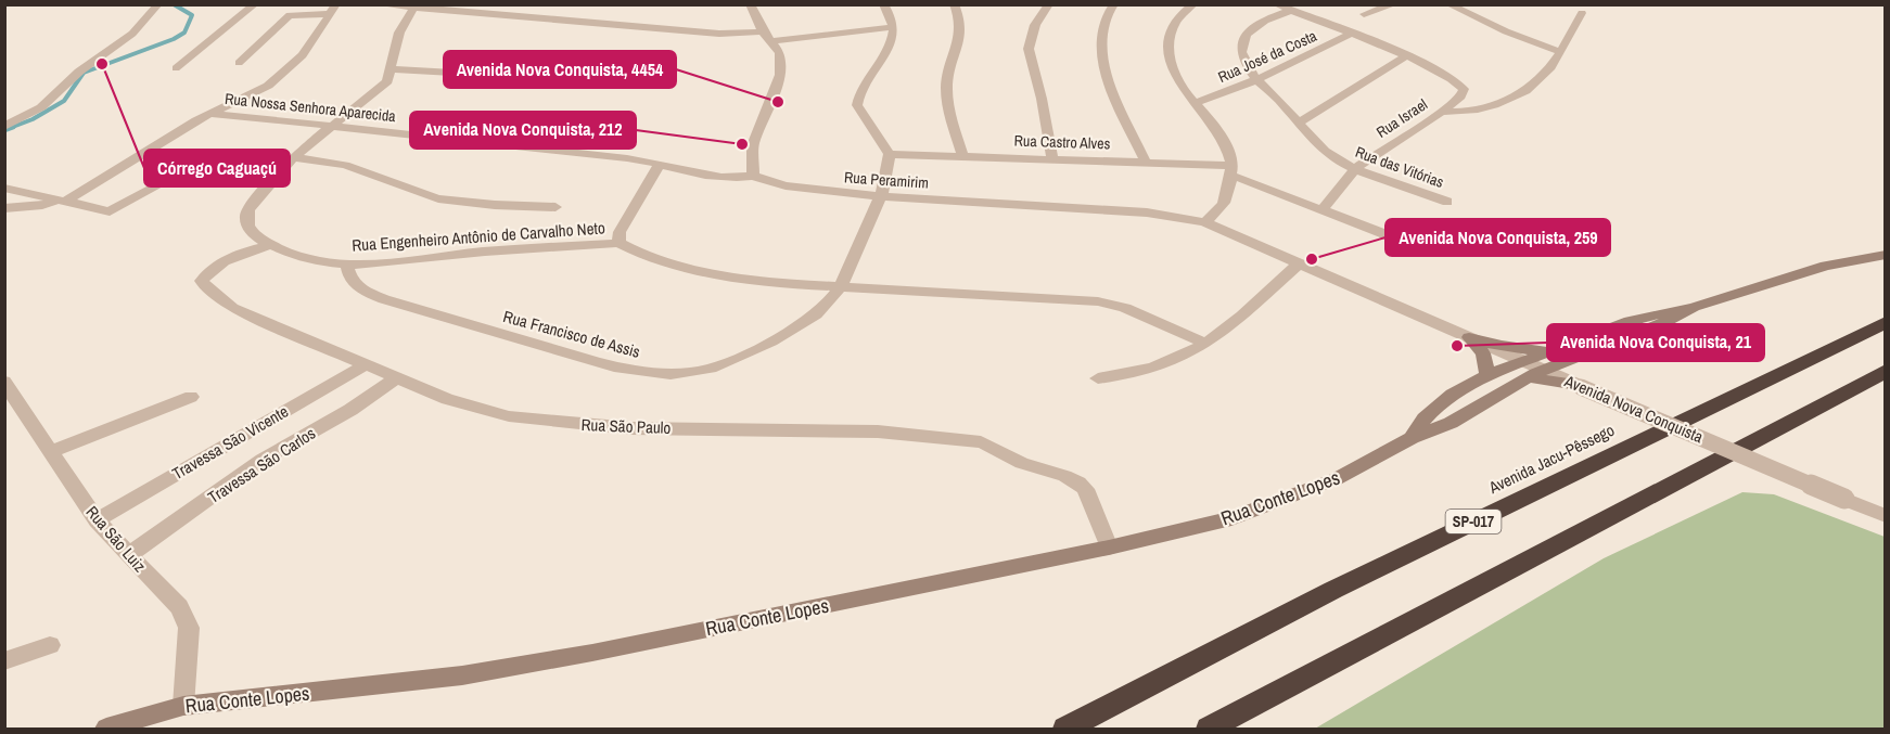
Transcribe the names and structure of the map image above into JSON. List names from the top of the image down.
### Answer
{
  "streets": {
    "highway": ["Avenida Jacu-Pêssego", "SP-017"],
    "street": [
      "Rua José da Costa",
      "Rua Nossa Senhora Aparecida",
      "Rua Israel",
      "Rua Castro Alves",
      "Rua das Vitórias",
      "Rua Peramirim",
      "Rua Engenheiro Antônio de Carvalho Neto",
      "Rua Francisco de Assis",
      "Avenida Nova Conquista",
      "Rua São Paulo",
      "Travessa São Vicente",
      "Travessa São Carlos",
      "Rua Conte Lopes",
      "Rua São Luiz"
    ]
  },
  "crossings": [
    ["Rua José da Costa", "Rua das Vitórias"],
    ["Rua Nossa Senhora Aparecida", "Rua Peramirim"],
    ["Rua Nossa Senhora Aparecida", "Rua Engenheiro Antônio de Carvalho Neto"],
    ["Rua Israel", "Rua Castro Alves"],
    ["Rua Israel", "Rua das Vitórias"],
    ["Rua Castro Alves", "Rua Francisco de Assis"],
    ["Rua Peramirim", "Rua Francisco de Assis"],
    ["Rua Engenheiro Antônio de Carvalho Neto", "Rua Francisco de Assis"],
    ["Rua Engenheiro Antônio de Carvalho Neto", "Rua São Paulo"],
    ["Avenida Nova Conquista", "Rua Conte Lopes"],
    ["Rua São Paulo", "Travessa São Vicente"],
    ["Rua São Paulo", "Travessa São Carlos"],
    ["Rua São Paulo", "Rua Conte Lopes"],
    ["Travessa São Vicente", "Rua São Luiz"],
    ["Travessa São Carlos", "Rua São Luiz"],
    ["Rua Conte Lopes", "Rua São Luiz"]
  ],
  "places": [
    "Córrego Caguaçú",
    "Avenida Nova Conquista, 4454",
    "Avenida Nova Conquista, 212",
    "Avenida Nova Conquista, 259",
    "Avenida Nova Conquista, 21"
  ]
}
